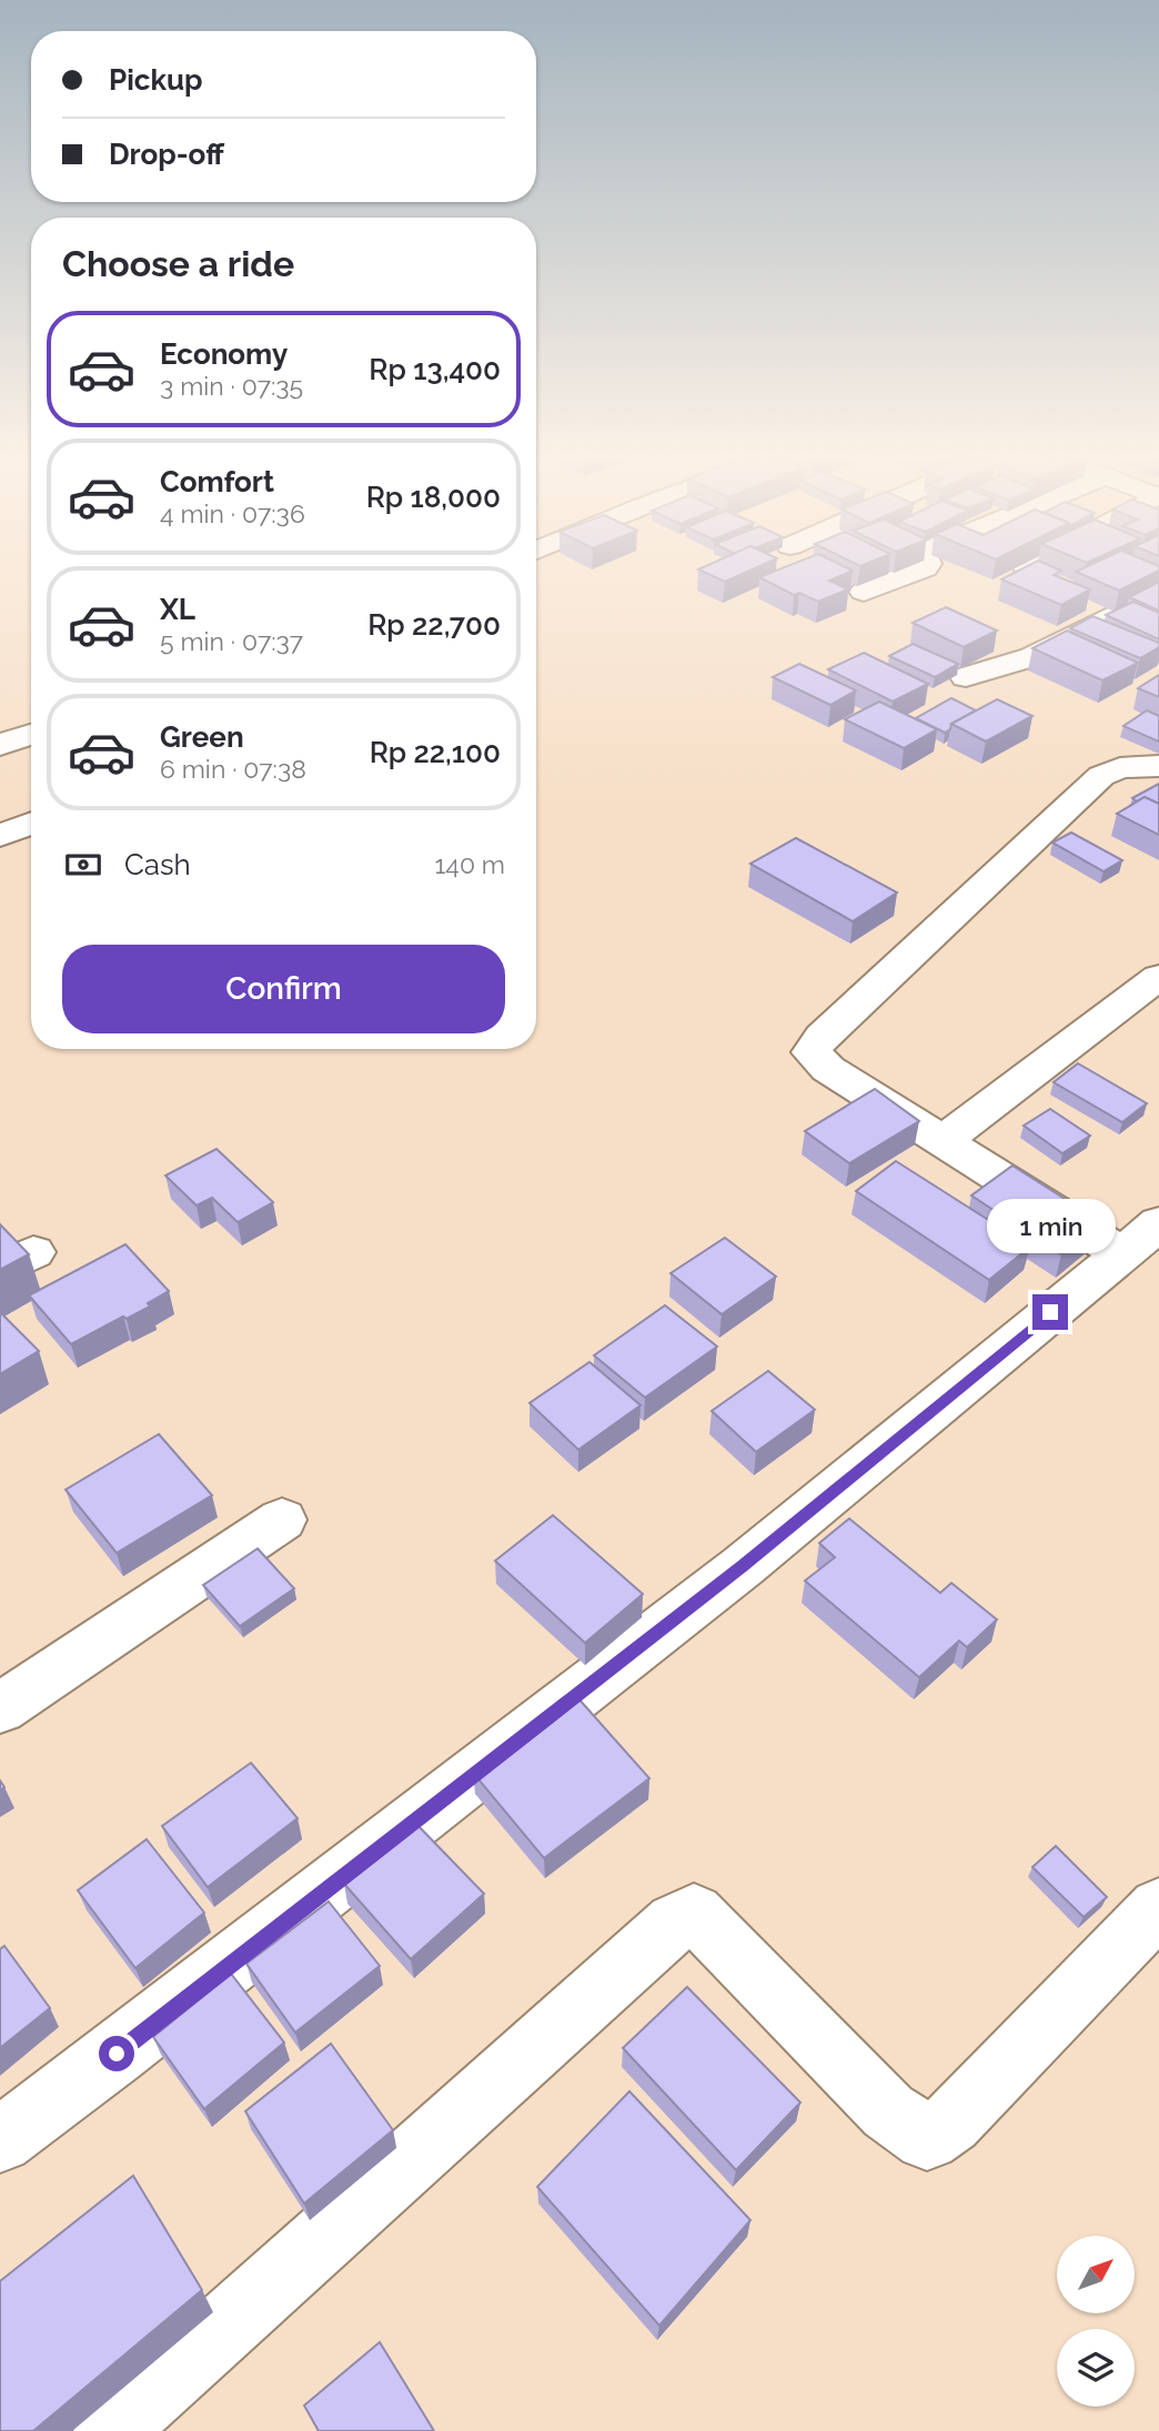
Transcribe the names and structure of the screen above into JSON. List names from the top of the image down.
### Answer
{
  "north": "top right",
  "page": {
    "banner": ["Pickup", "Drop-off"],
    "heading": "Choose a ride",
    "list": [
      {
        "name": "Economy",
        "note": "3 min · 07:35",
        "value": "Rp 13,400"
      },
      {
        "name": "Comfort",
        "note": "4 min · 07:36",
        "value": "Rp 18,000"
      },
      {
        "name": "XL",
        "note": "5 min · 07:37",
        "value": "Rp 22,700"
      },
      {
        "name": "Green",
        "note": "6 min · 07:38",
        "value": "Rp 22,100"
      }
    ],
    "pay": ["Cash", "140 m"],
    "buttons": "Confirm",
    "bubble": "1 min"
  }
}
